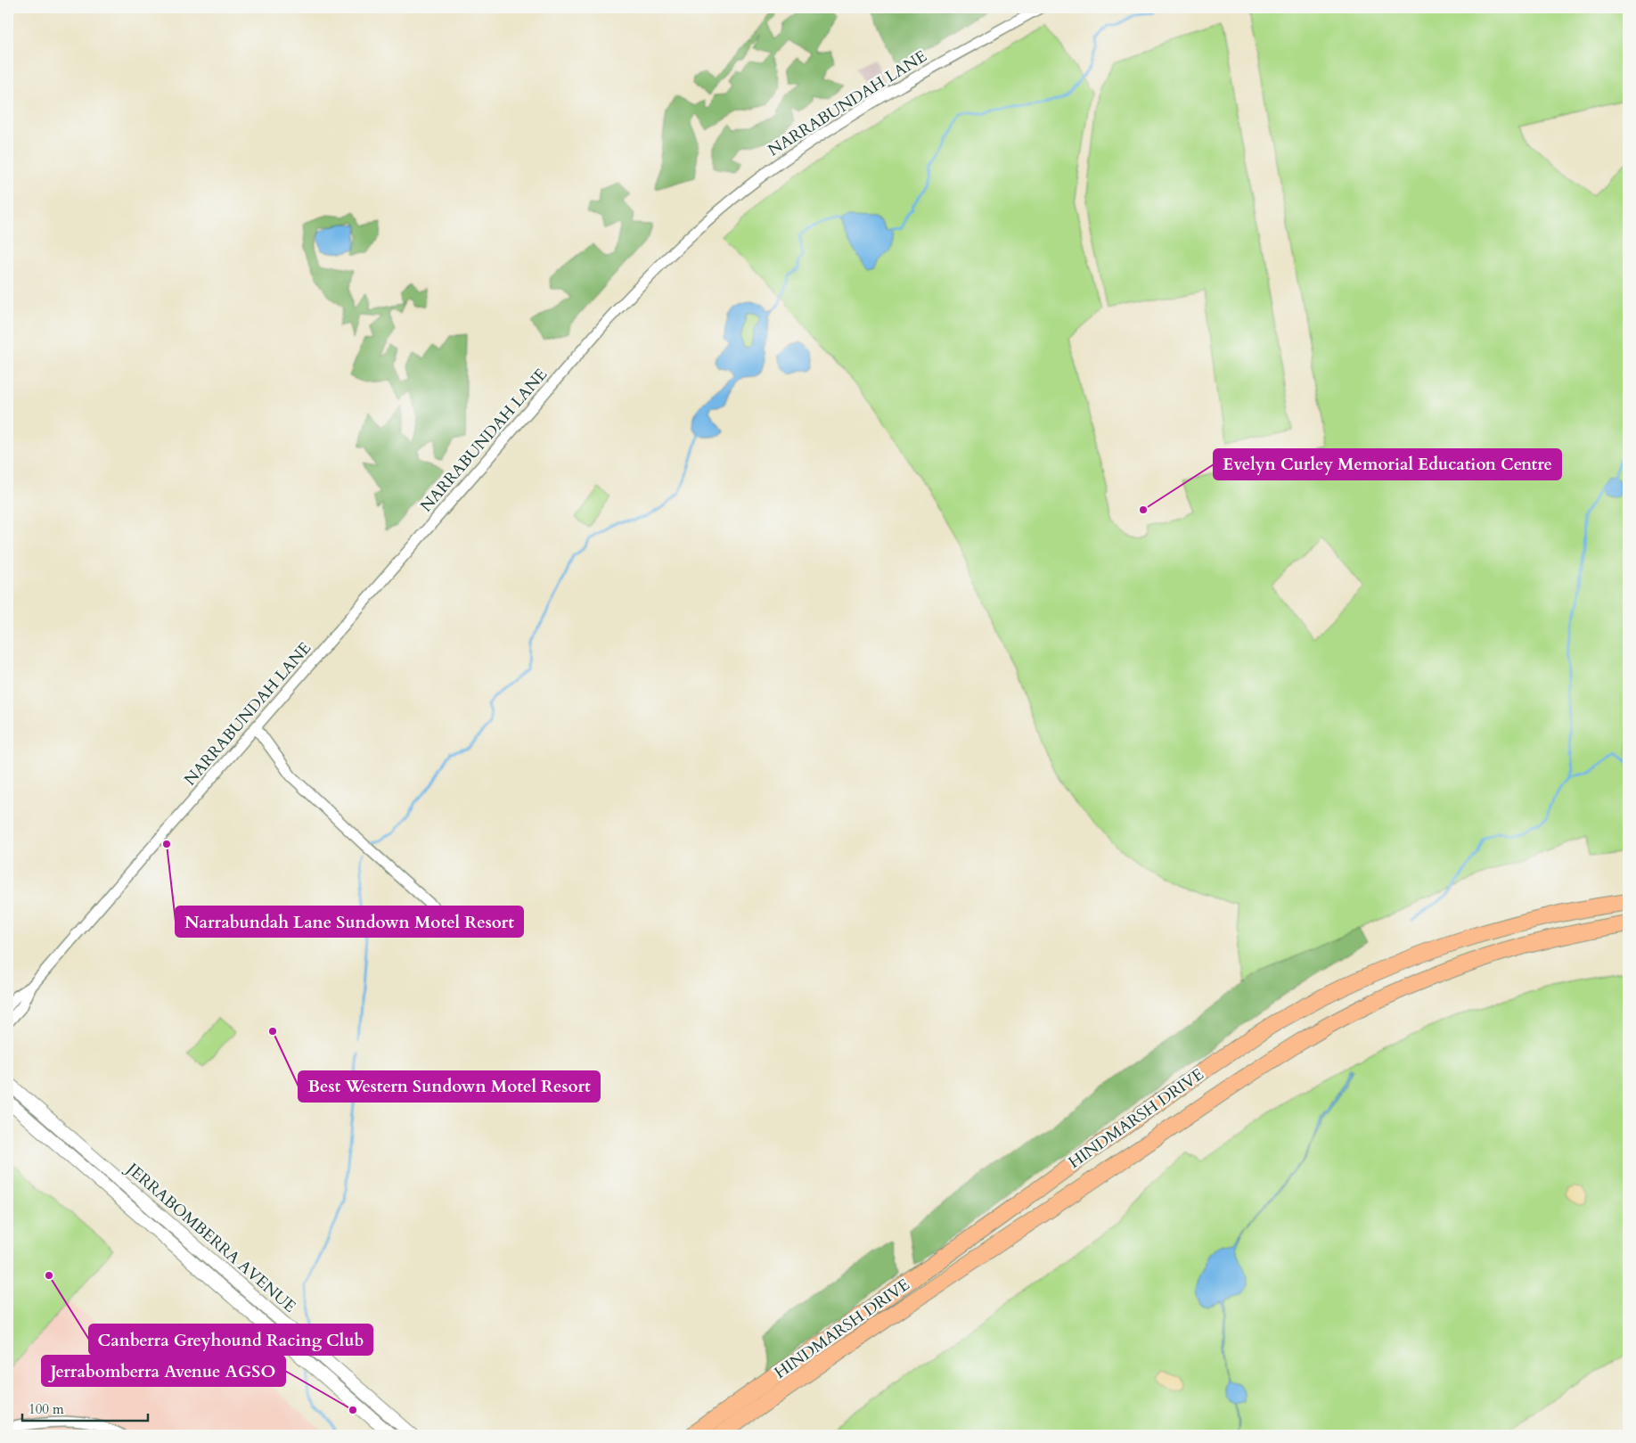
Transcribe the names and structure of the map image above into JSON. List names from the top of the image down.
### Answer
{
  "streets": {
    "main road": ["HINDMARSH DRIVE"],
    "street": ["NARRABUNDAH LANE", "JERRABOMBERRA AVENUE"]
  },
  "places": [
    "Evelyn Curley Memorial Education Centre",
    "Narrabundah Lane Sundown Motel Resort",
    "Best Western Sundown Motel Resort",
    "Canberra Greyhound Racing Club",
    "Jerrabomberra Avenue AGSO"
  ],
  "scale_bar": "100 m"
}
